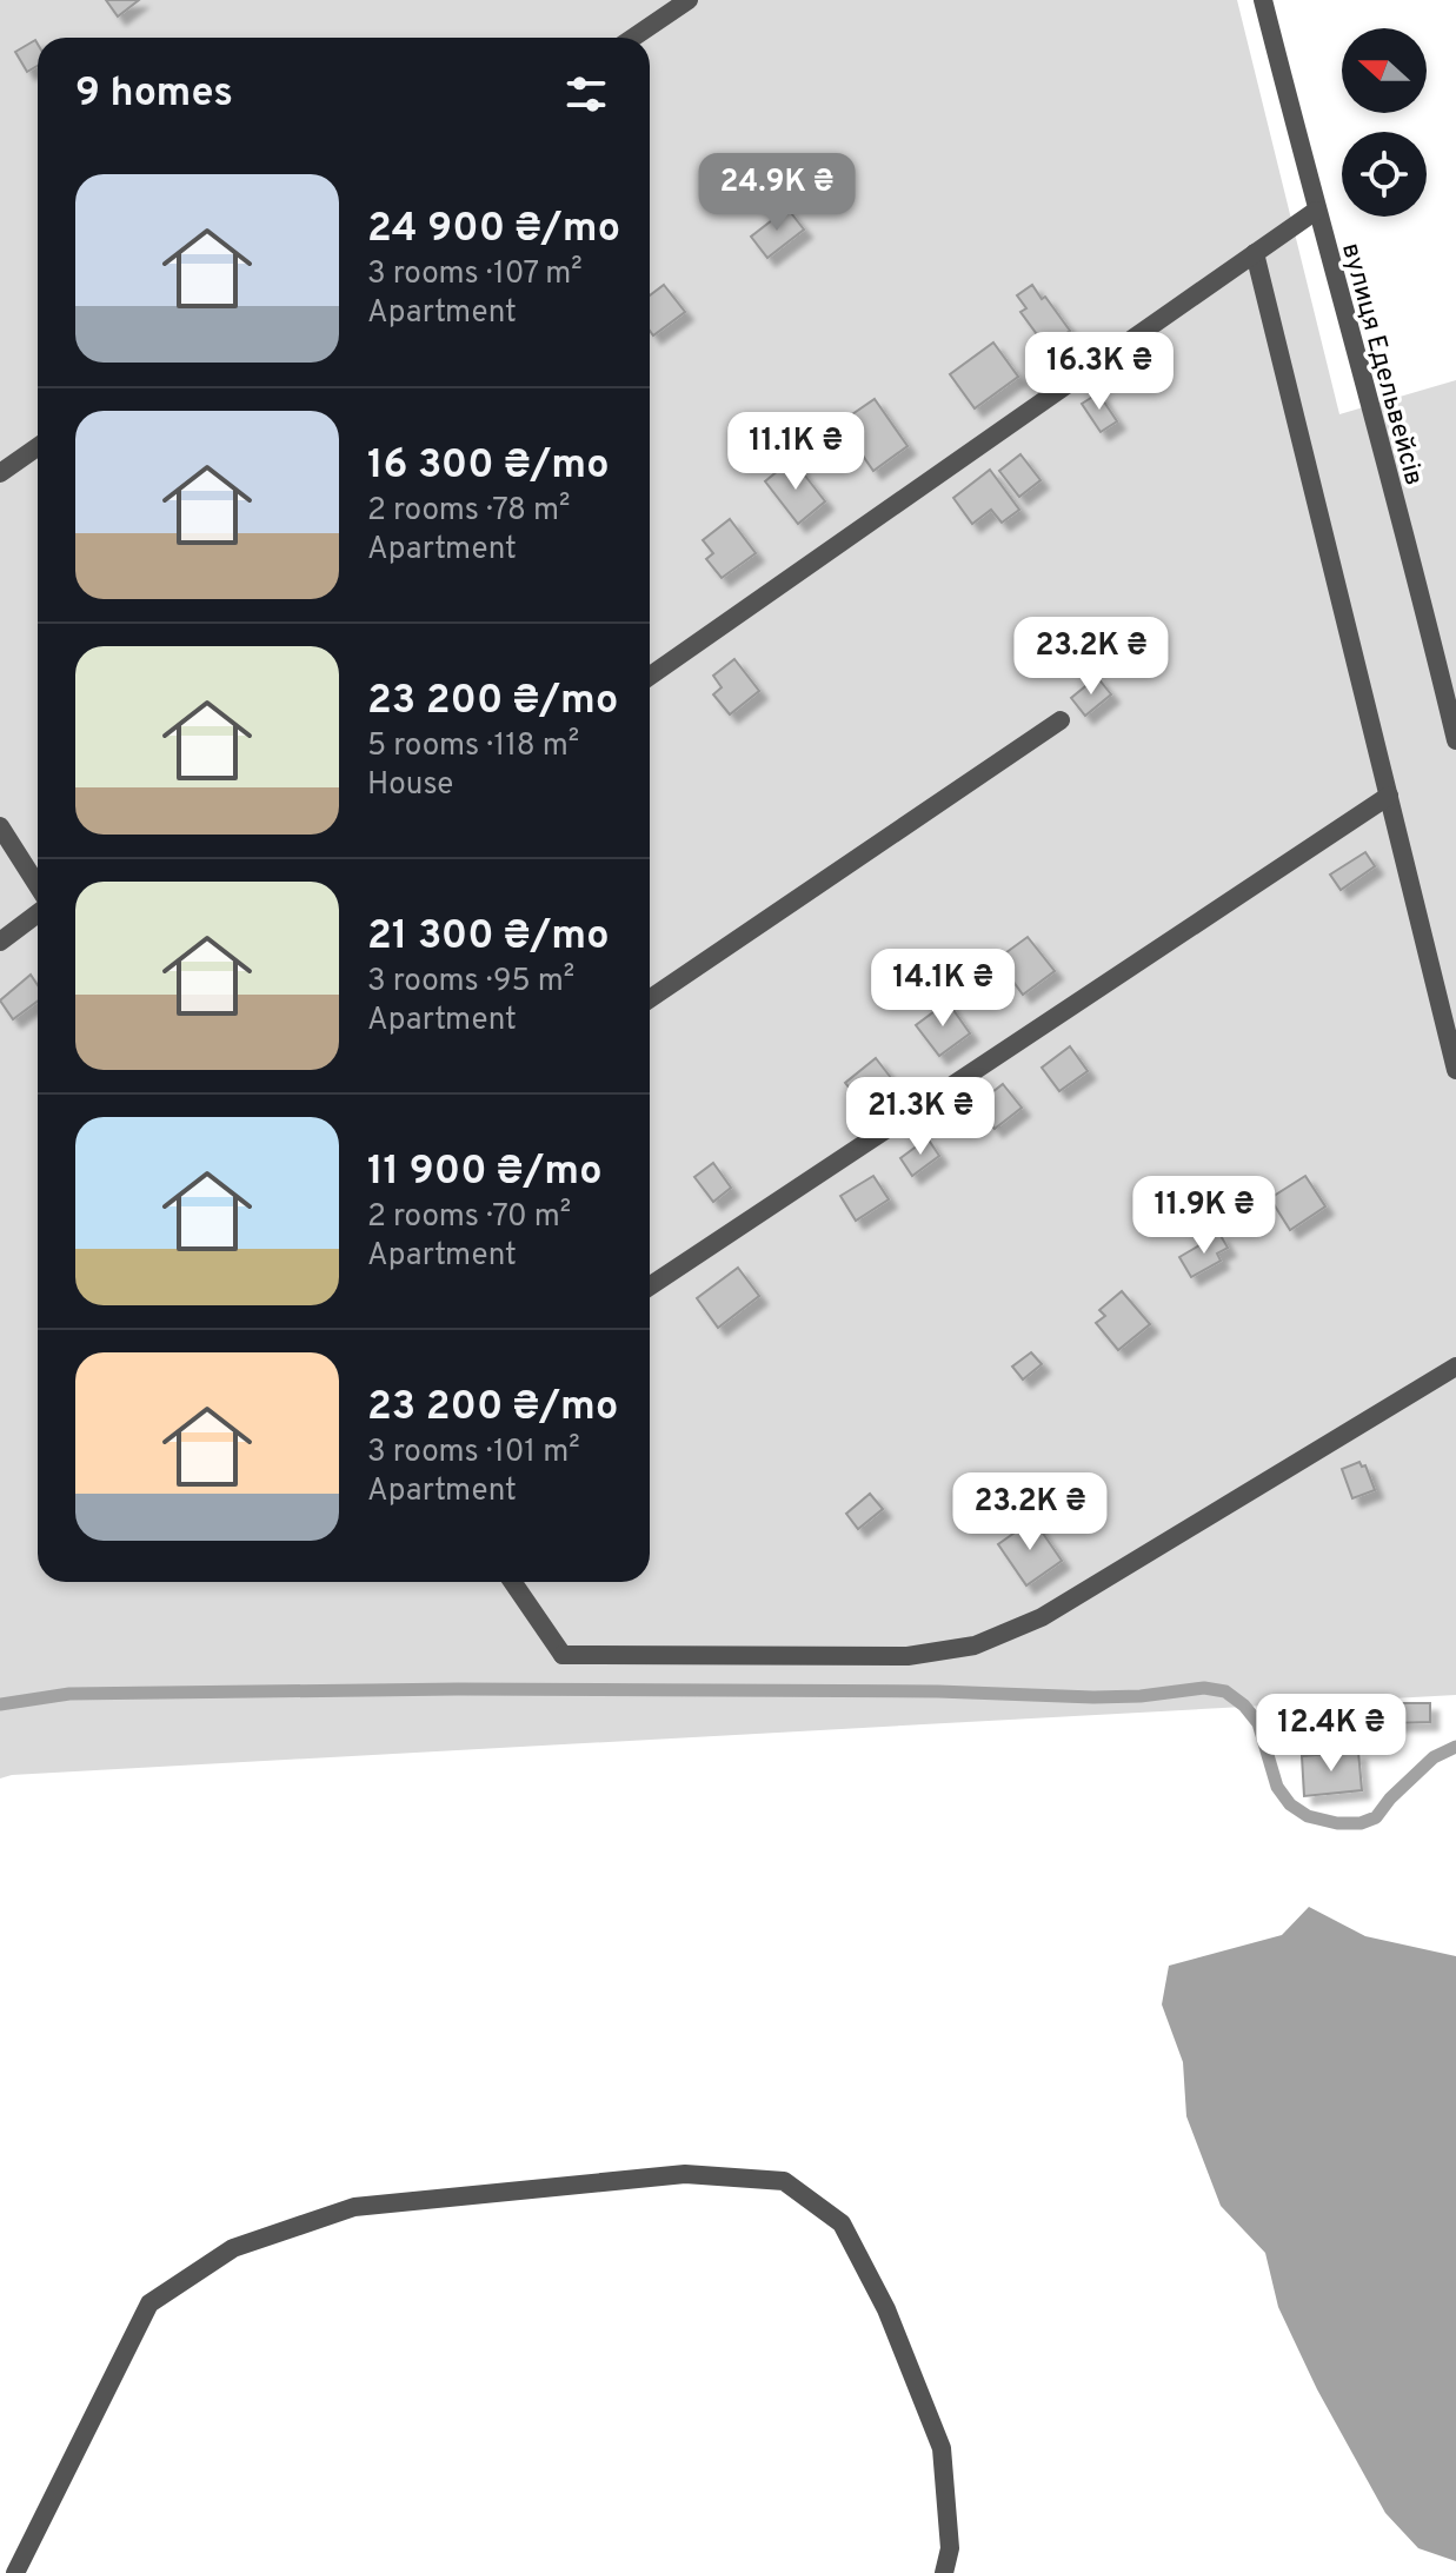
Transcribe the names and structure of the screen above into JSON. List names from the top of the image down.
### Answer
{
  "streets": {
    "street": ["вулиця Едельвейсів"]
  },
  "north": "left",
  "page": {
    "heading": "9 homes",
    "list": [
      {
        "name": "24 900 ₴/mo",
        "note": "3 rooms · 107 m² · Apartment"
      },
      {
        "name": "16 300 ₴/mo",
        "note": "2 rooms · 78 m² · Apartment"
      },
      {
        "name": "23 200 ₴/mo",
        "note": "5 rooms · 118 m² · House"
      },
      {
        "name": "21 300 ₴/mo",
        "note": "3 rooms · 95 m² · Apartment"
      },
      {
        "name": "11 900 ₴/mo",
        "note": "2 rooms · 70 m² · Apartment"
      },
      {
        "name": "23 200 ₴/mo",
        "note": "3 rooms · 101 m² · Apartment"
      }
    ],
    "price": [
      "24.9K ₴",
      "16.3K ₴",
      "11.1K ₴",
      "23.2K ₴",
      "14.1K ₴",
      "21.3K ₴",
      "11.9K ₴",
      "23.2K ₴",
      "12.4K ₴"
    ]
  }
}
